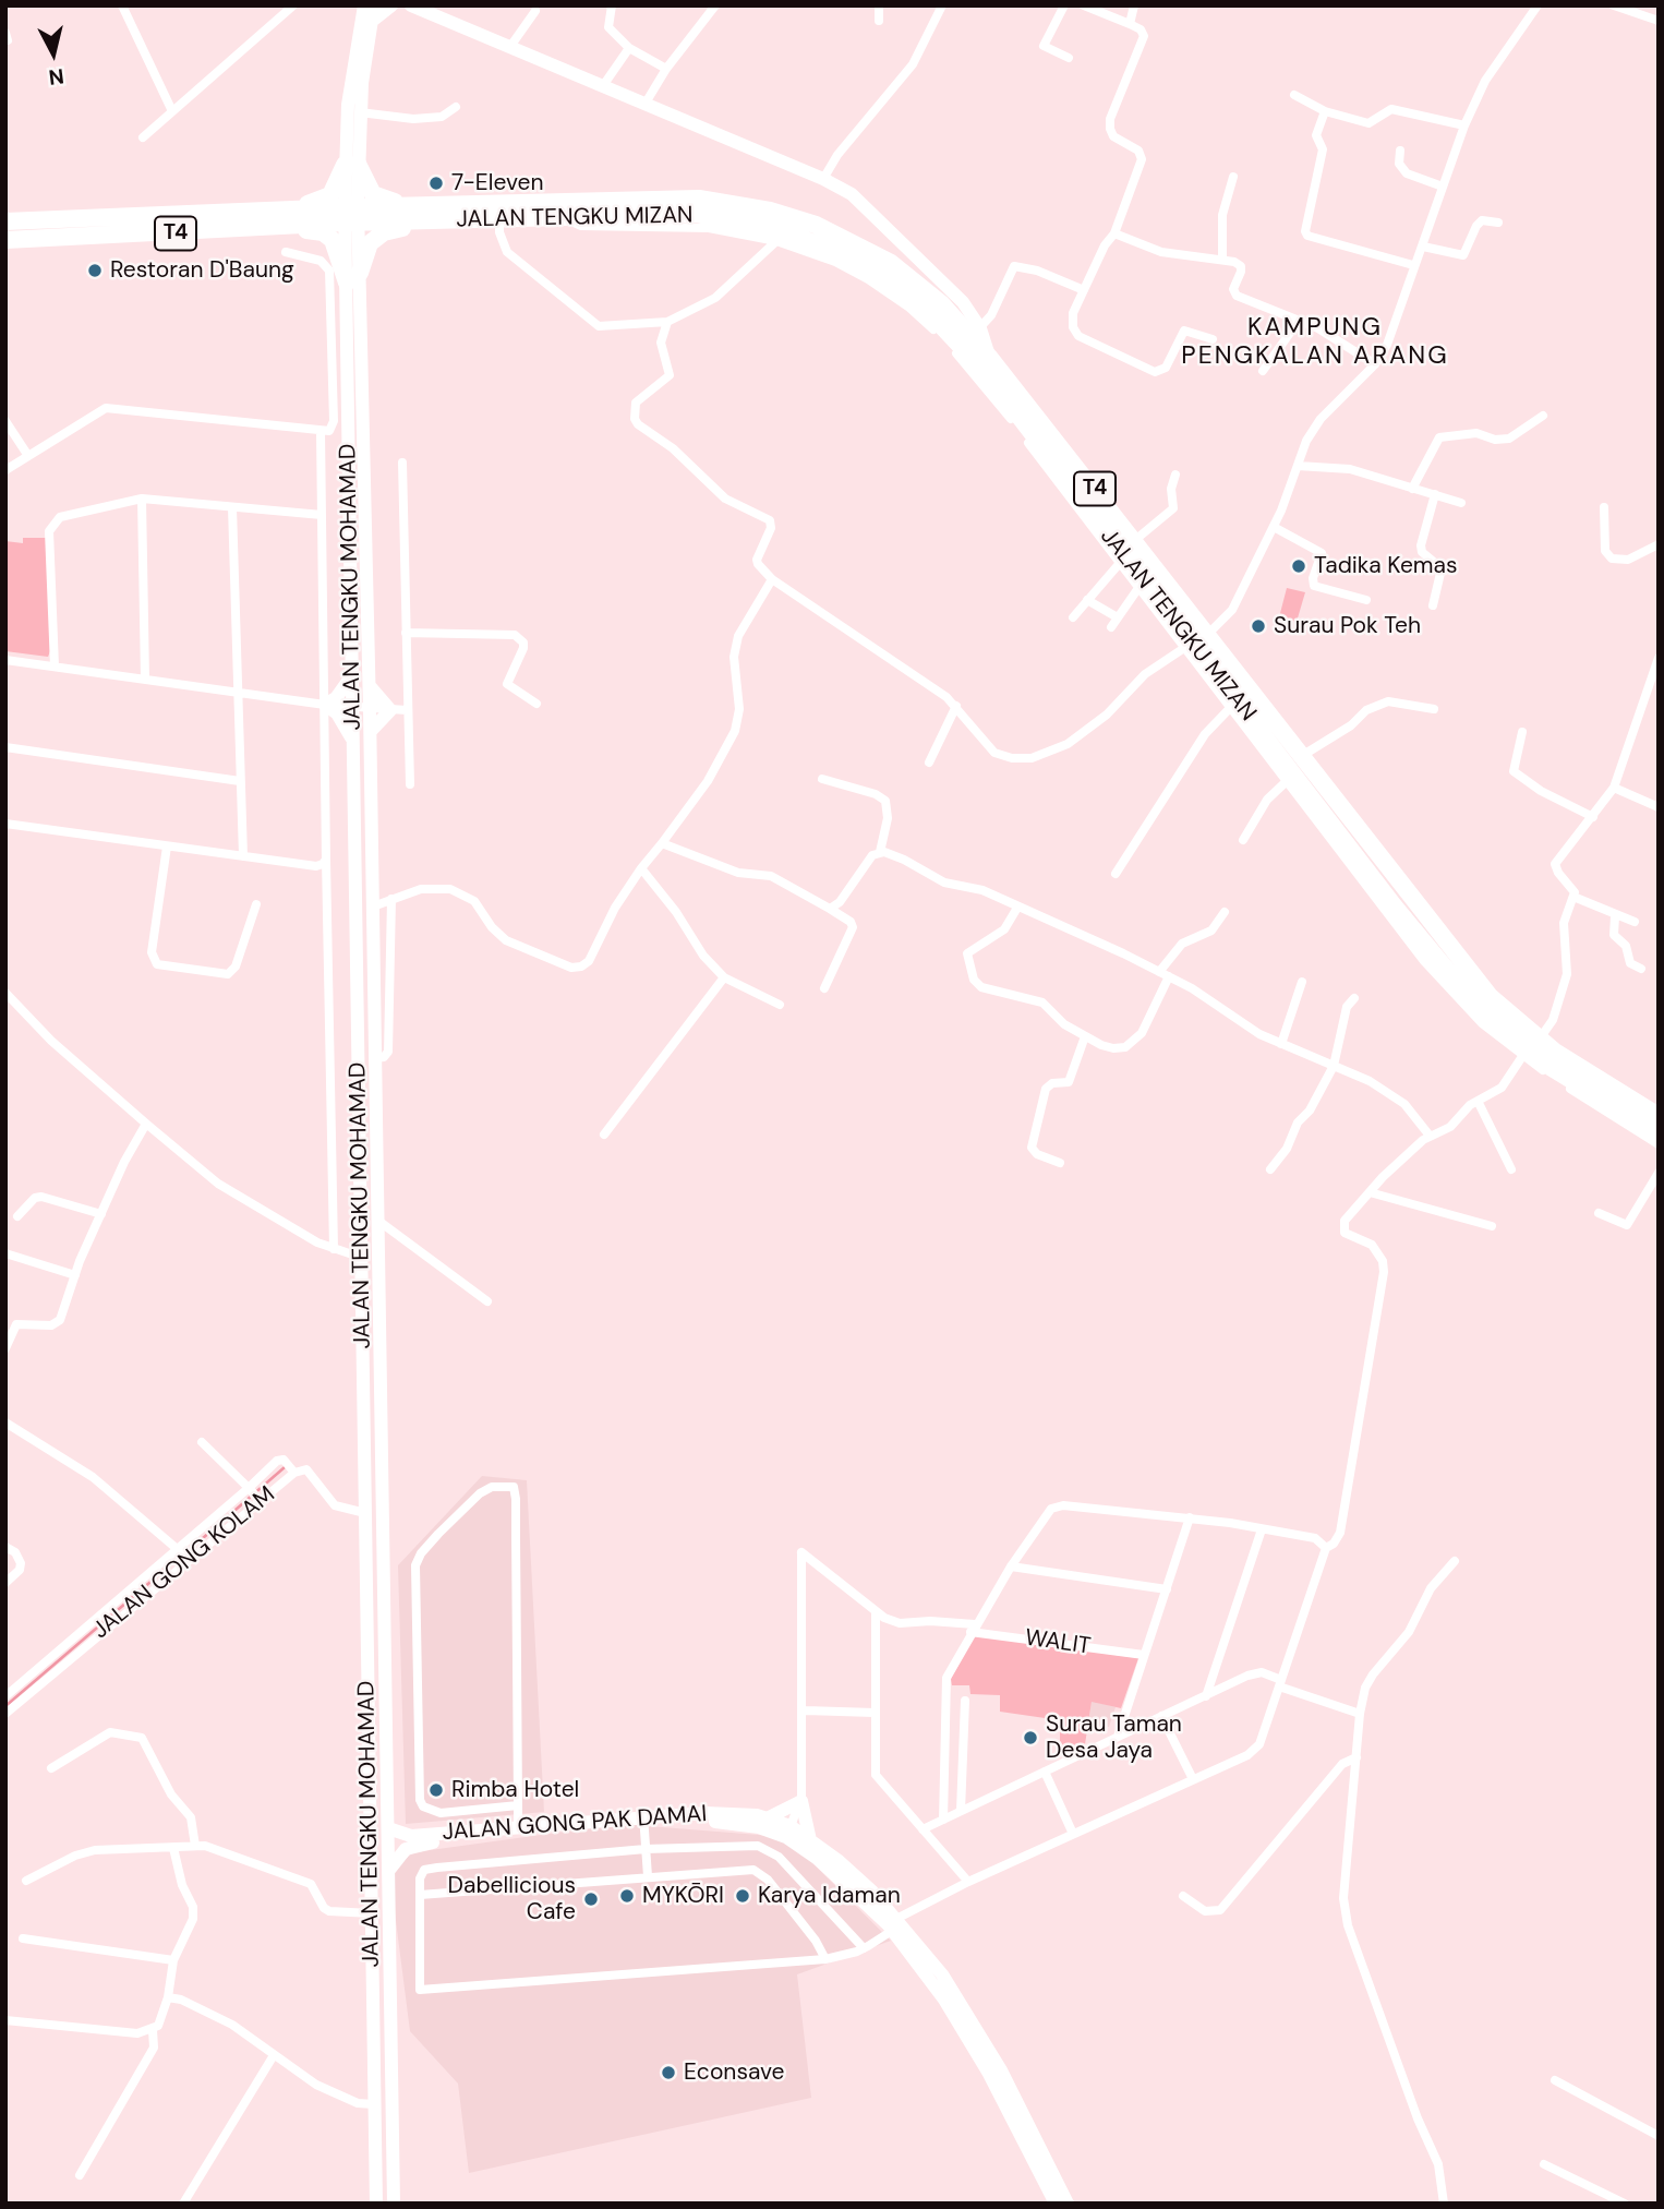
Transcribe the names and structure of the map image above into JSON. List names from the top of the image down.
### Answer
{
  "streets": {
    "highway": ["JALAN TENGKU MIZAN", "T4"],
    "main road": ["JALAN TENGKU MOHAMAD", "JALAN GONG PAK DAMAI"],
    "street": ["JALAN GONG KOLAM", "WALIT"]
  },
  "crossings": [
    ["JALAN TENGKU MIZAN", "JALAN TENGKU MOHAMAD"],
    ["JALAN TENGKU MOHAMAD", "JALAN GONG KOLAM"],
    ["JALAN TENGKU MOHAMAD", "JALAN GONG PAK DAMAI"]
  ],
  "districts": ["KAMPUNG PENGKALAN ARANG"],
  "places": [
    "7-Eleven",
    "Restoran D'Baung",
    "Tadika Kemas",
    "Surau Pok Teh",
    "Surau Taman Desa Jaya",
    "Rimba Hotel",
    "MYKŌRI",
    "Karya Idaman",
    "Dabellicious Cafe",
    "Econsave"
  ],
  "north": "bottom"
}
